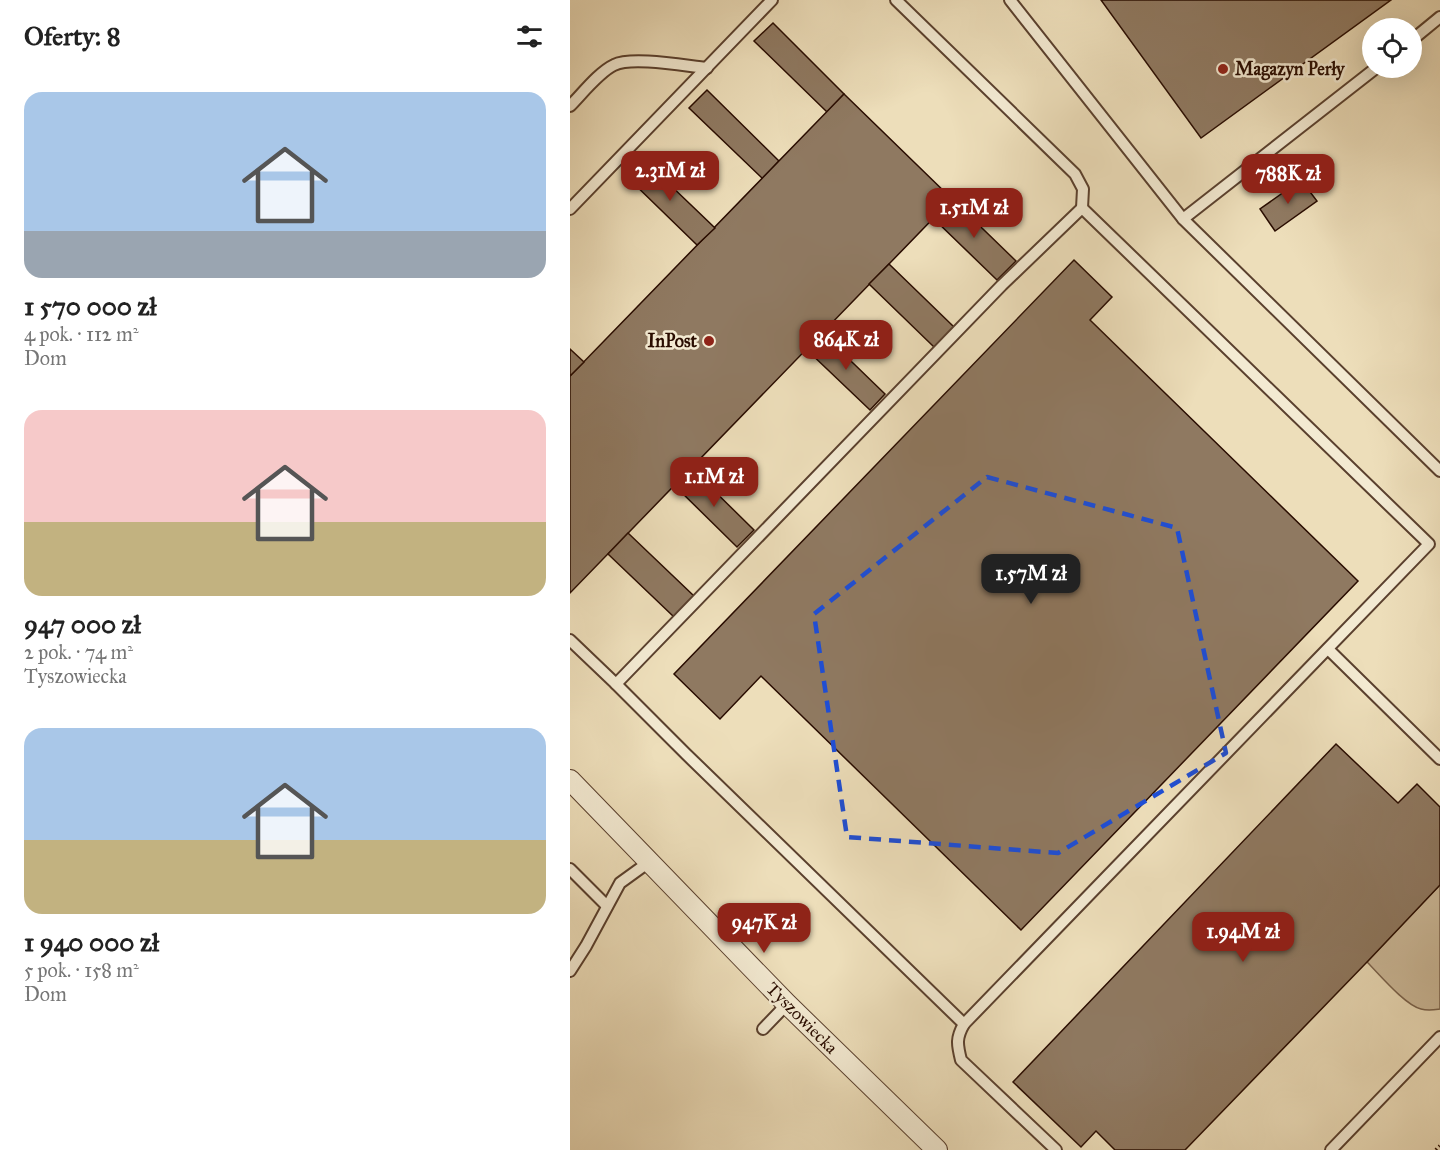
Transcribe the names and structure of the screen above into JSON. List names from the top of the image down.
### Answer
{
  "streets": {
    "street": ["Tyszowiecka"]
  },
  "places": ["Magazyn Perły", "InPost"],
  "page": {
    "heading": "Oferty: 8",
    "list": [
      {
        "name": "1 570 000 zł",
        "note": "4 pok. · 112 m² · Dom"
      },
      {
        "name": "947 000 zł",
        "note": "2 pok. · 74 m² · Tyszowiecka"
      },
      {
        "name": "1 940 000 zł",
        "note": "5 pok. · 158 m² · Dom"
      }
    ],
    "price": [
      "2.31M zł",
      "788K zł",
      "1.51M zł",
      "864K zł",
      "1.1M zł",
      "1.57M zł",
      "947K zł",
      "1.94M zł"
    ]
  }
}
